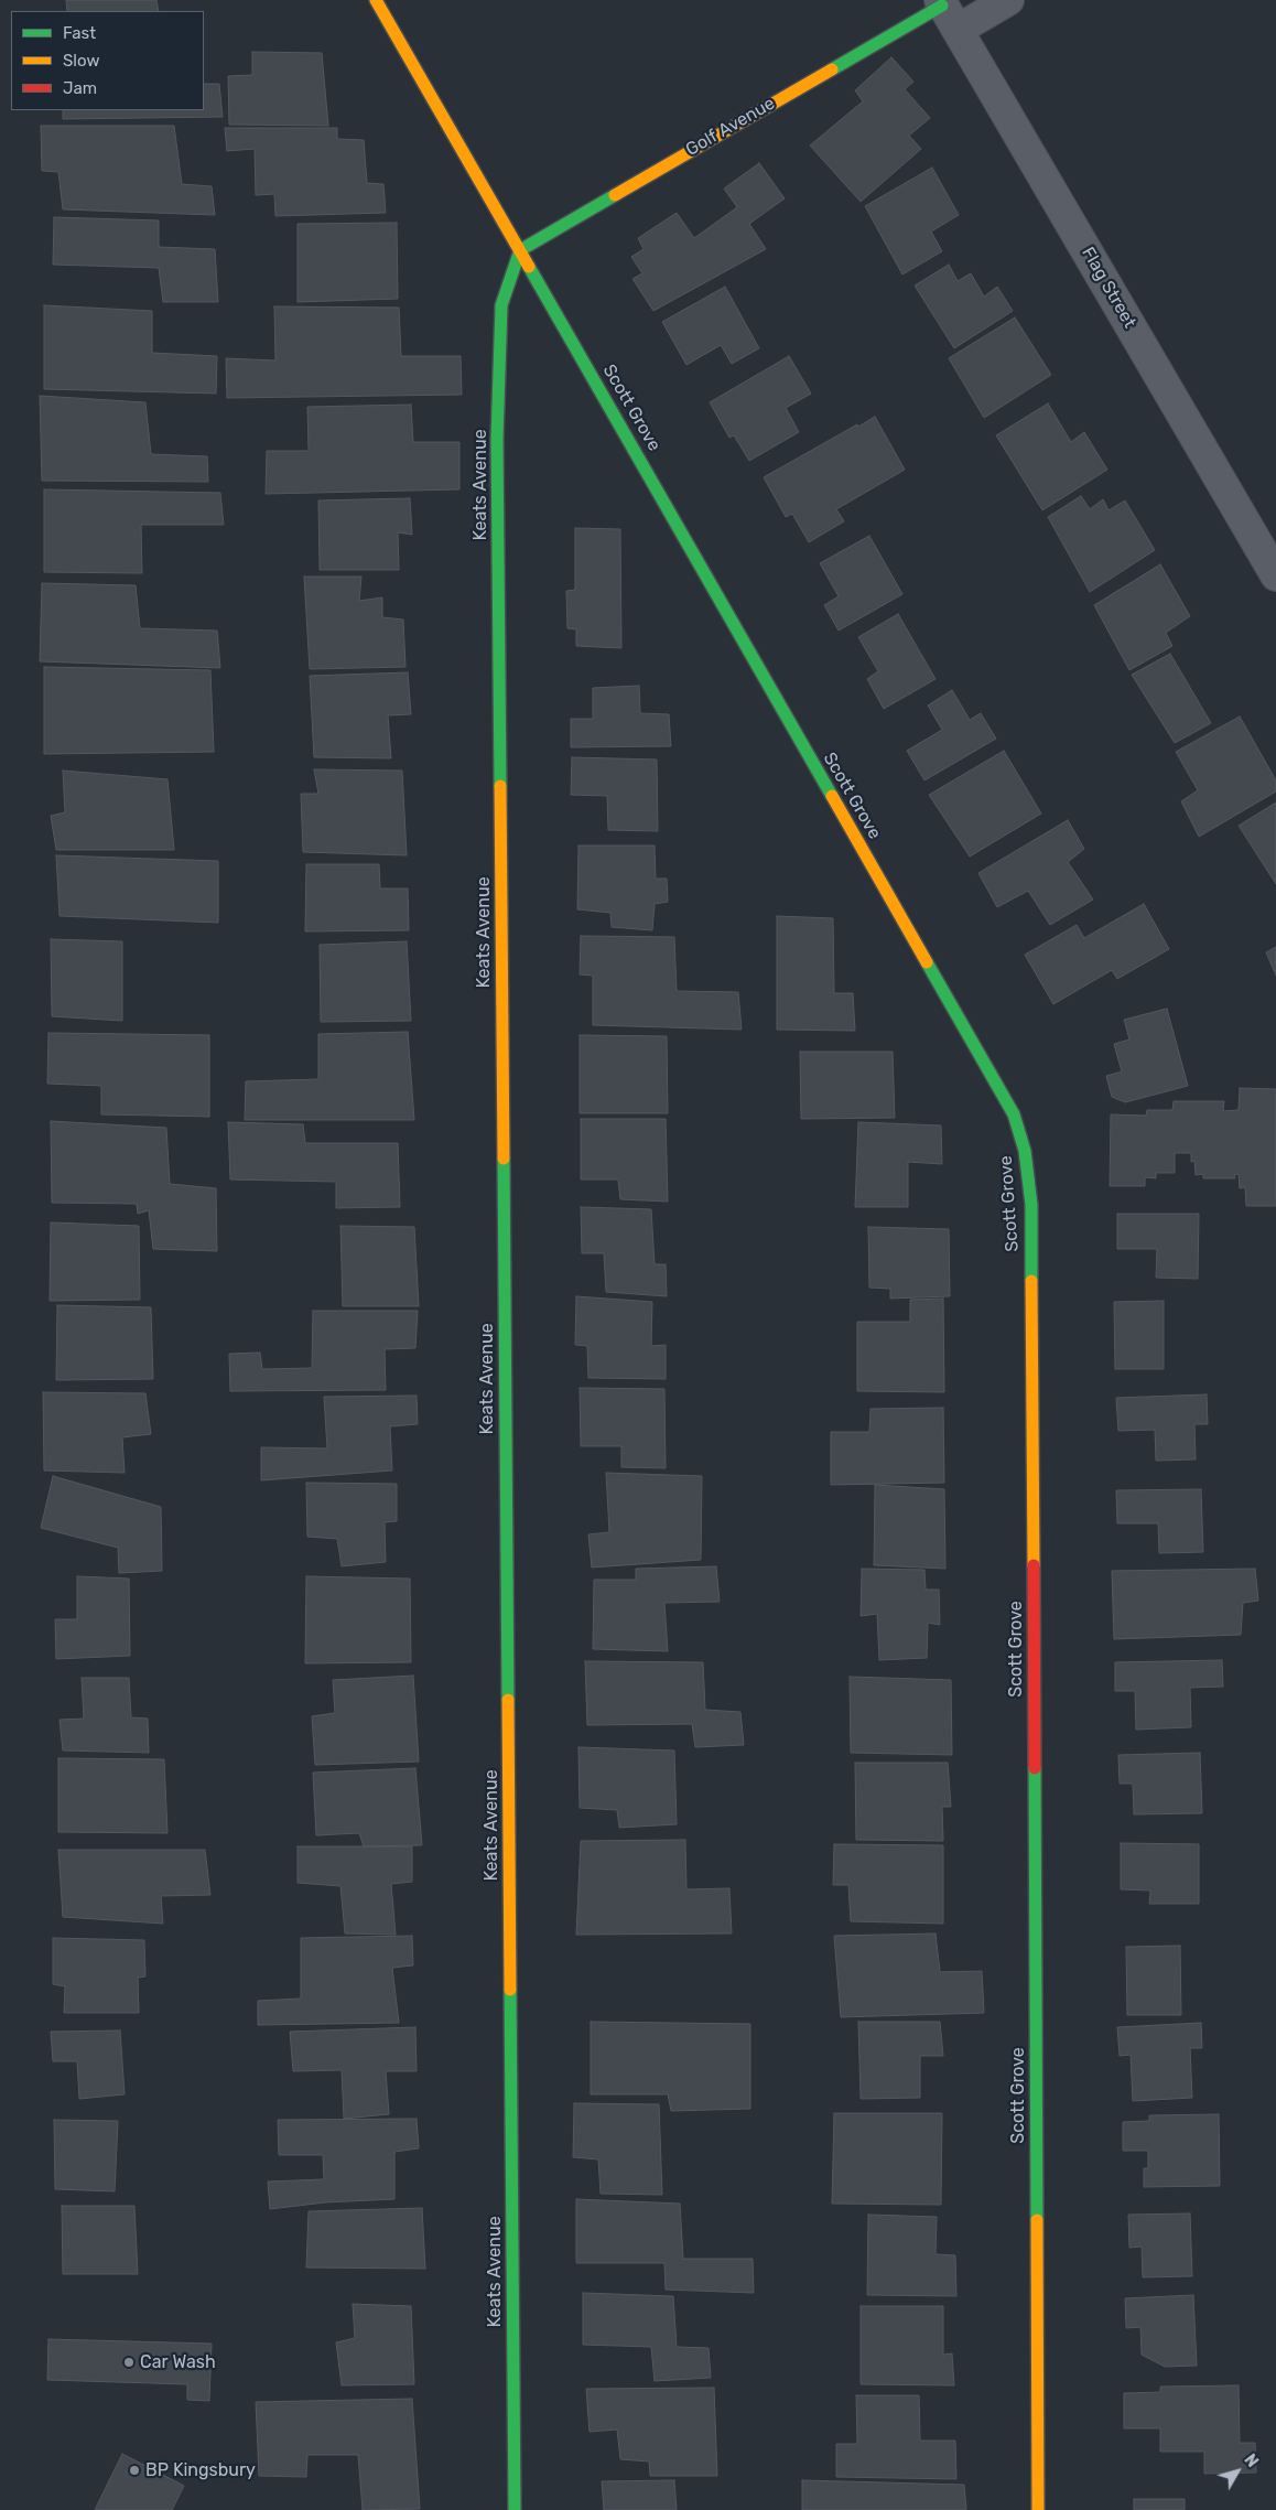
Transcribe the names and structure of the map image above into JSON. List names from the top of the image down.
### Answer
{
  "streets": {
    "street": [
      "Golf Avenue",
      "Flag Street",
      "Scott Grove",
      "Keats Avenue"
    ]
  },
  "crossings": [
    ["Golf Avenue", "Flag Street"],
    ["Golf Avenue", "Scott Grove"],
    ["Golf Avenue", "Keats Avenue"],
    ["Scott Grove", "Keats Avenue"]
  ],
  "places": ["Car Wash", "BP Kingsbury"],
  "legend": ["Fast", "Slow", "Jam"],
  "north": "top right"
}
